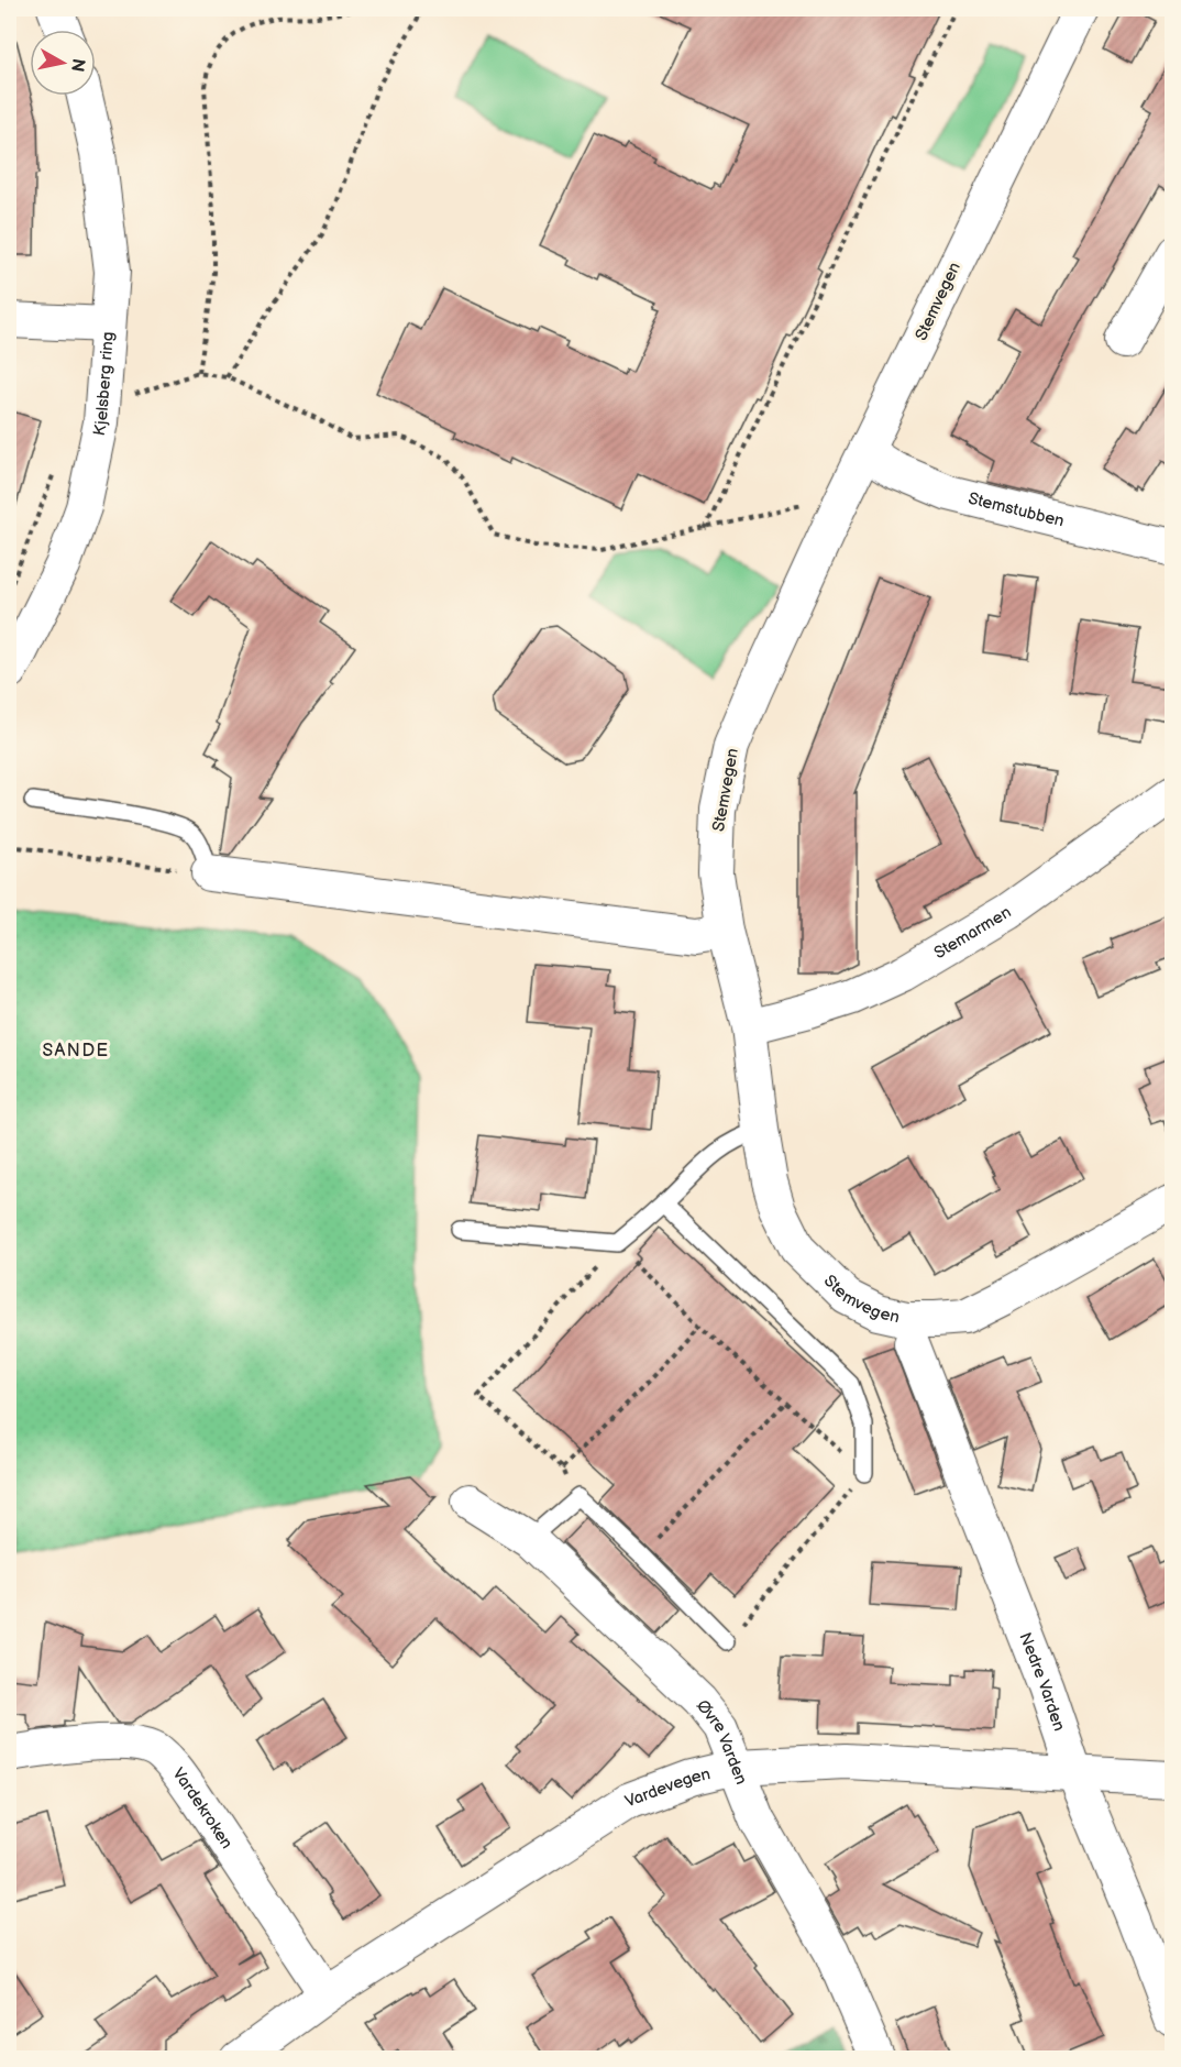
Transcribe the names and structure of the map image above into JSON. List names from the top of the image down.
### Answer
{
  "streets": {
    "street": [
      "Stemvegen",
      "Kjelsberg ring",
      "Stemstubben",
      "Stemarmen",
      "Nedre Varden",
      "Øvre Varden",
      "Vardevegen",
      "Vardekroken"
    ]
  },
  "crossings": [
    ["Stemvegen", "Stemstubben"],
    ["Stemvegen", "Stemarmen"],
    ["Nedre Varden", "Vardevegen"],
    ["Øvre Varden", "Vardevegen"],
    ["Vardevegen", "Vardekroken"]
  ],
  "districts": ["SANDE"],
  "north": "right"
}
